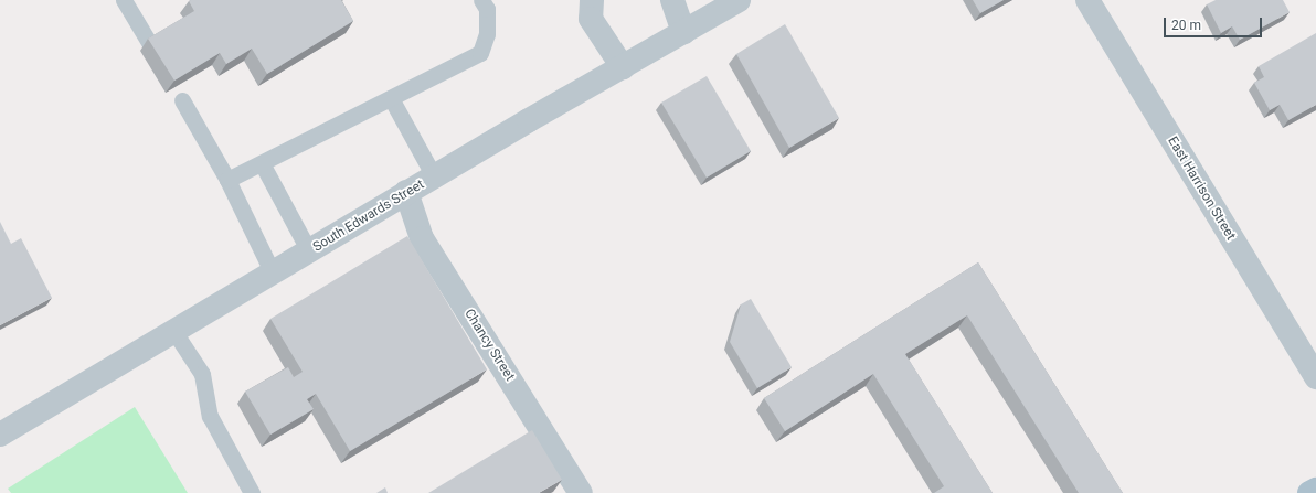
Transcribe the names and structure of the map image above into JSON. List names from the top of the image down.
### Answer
{
  "streets": {
    "street": ["East Harrison Street", "South Edwards Street", "Chancy Street"]
  },
  "crossings": [
    ["South Edwards Street", "Chancy Street"]
  ],
  "scale_bar": "20 m"
}
